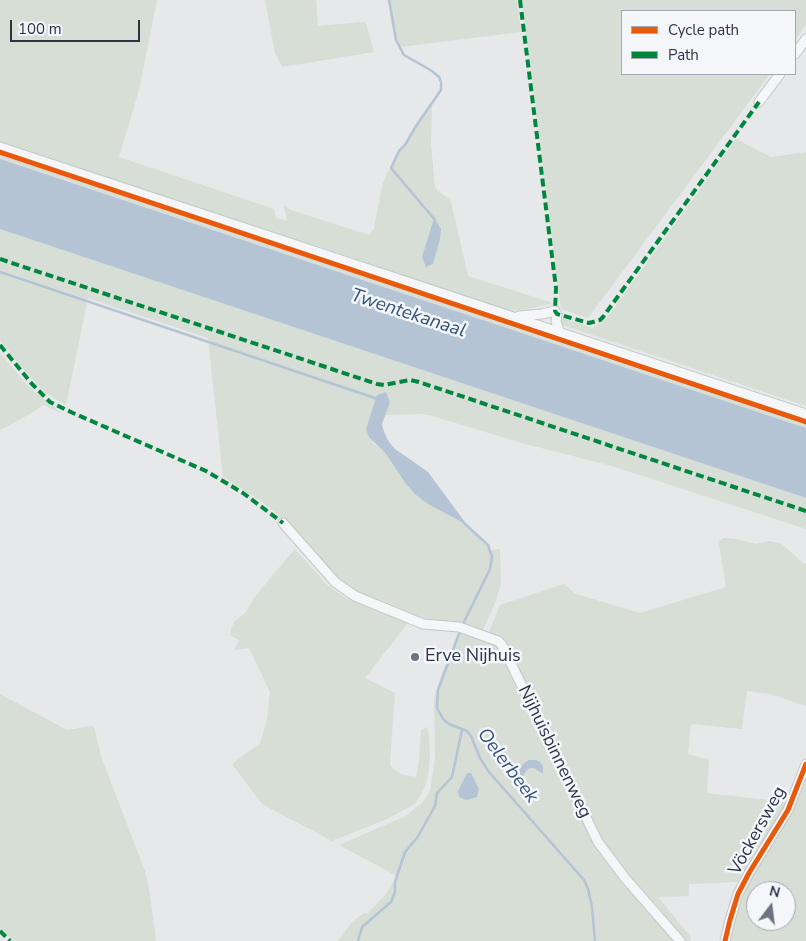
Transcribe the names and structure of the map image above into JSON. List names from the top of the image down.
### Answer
{
  "streets": {
    "street": ["Nijhuisbinnenweg", "Vöckersweg"]
  },
  "water": ["Twentekanaal", "Oelerbeek"],
  "places": ["Erve Nijhuis"],
  "legend": ["Cycle path", "Path"],
  "scale_bar": "100 m",
  "north": "top"
}
